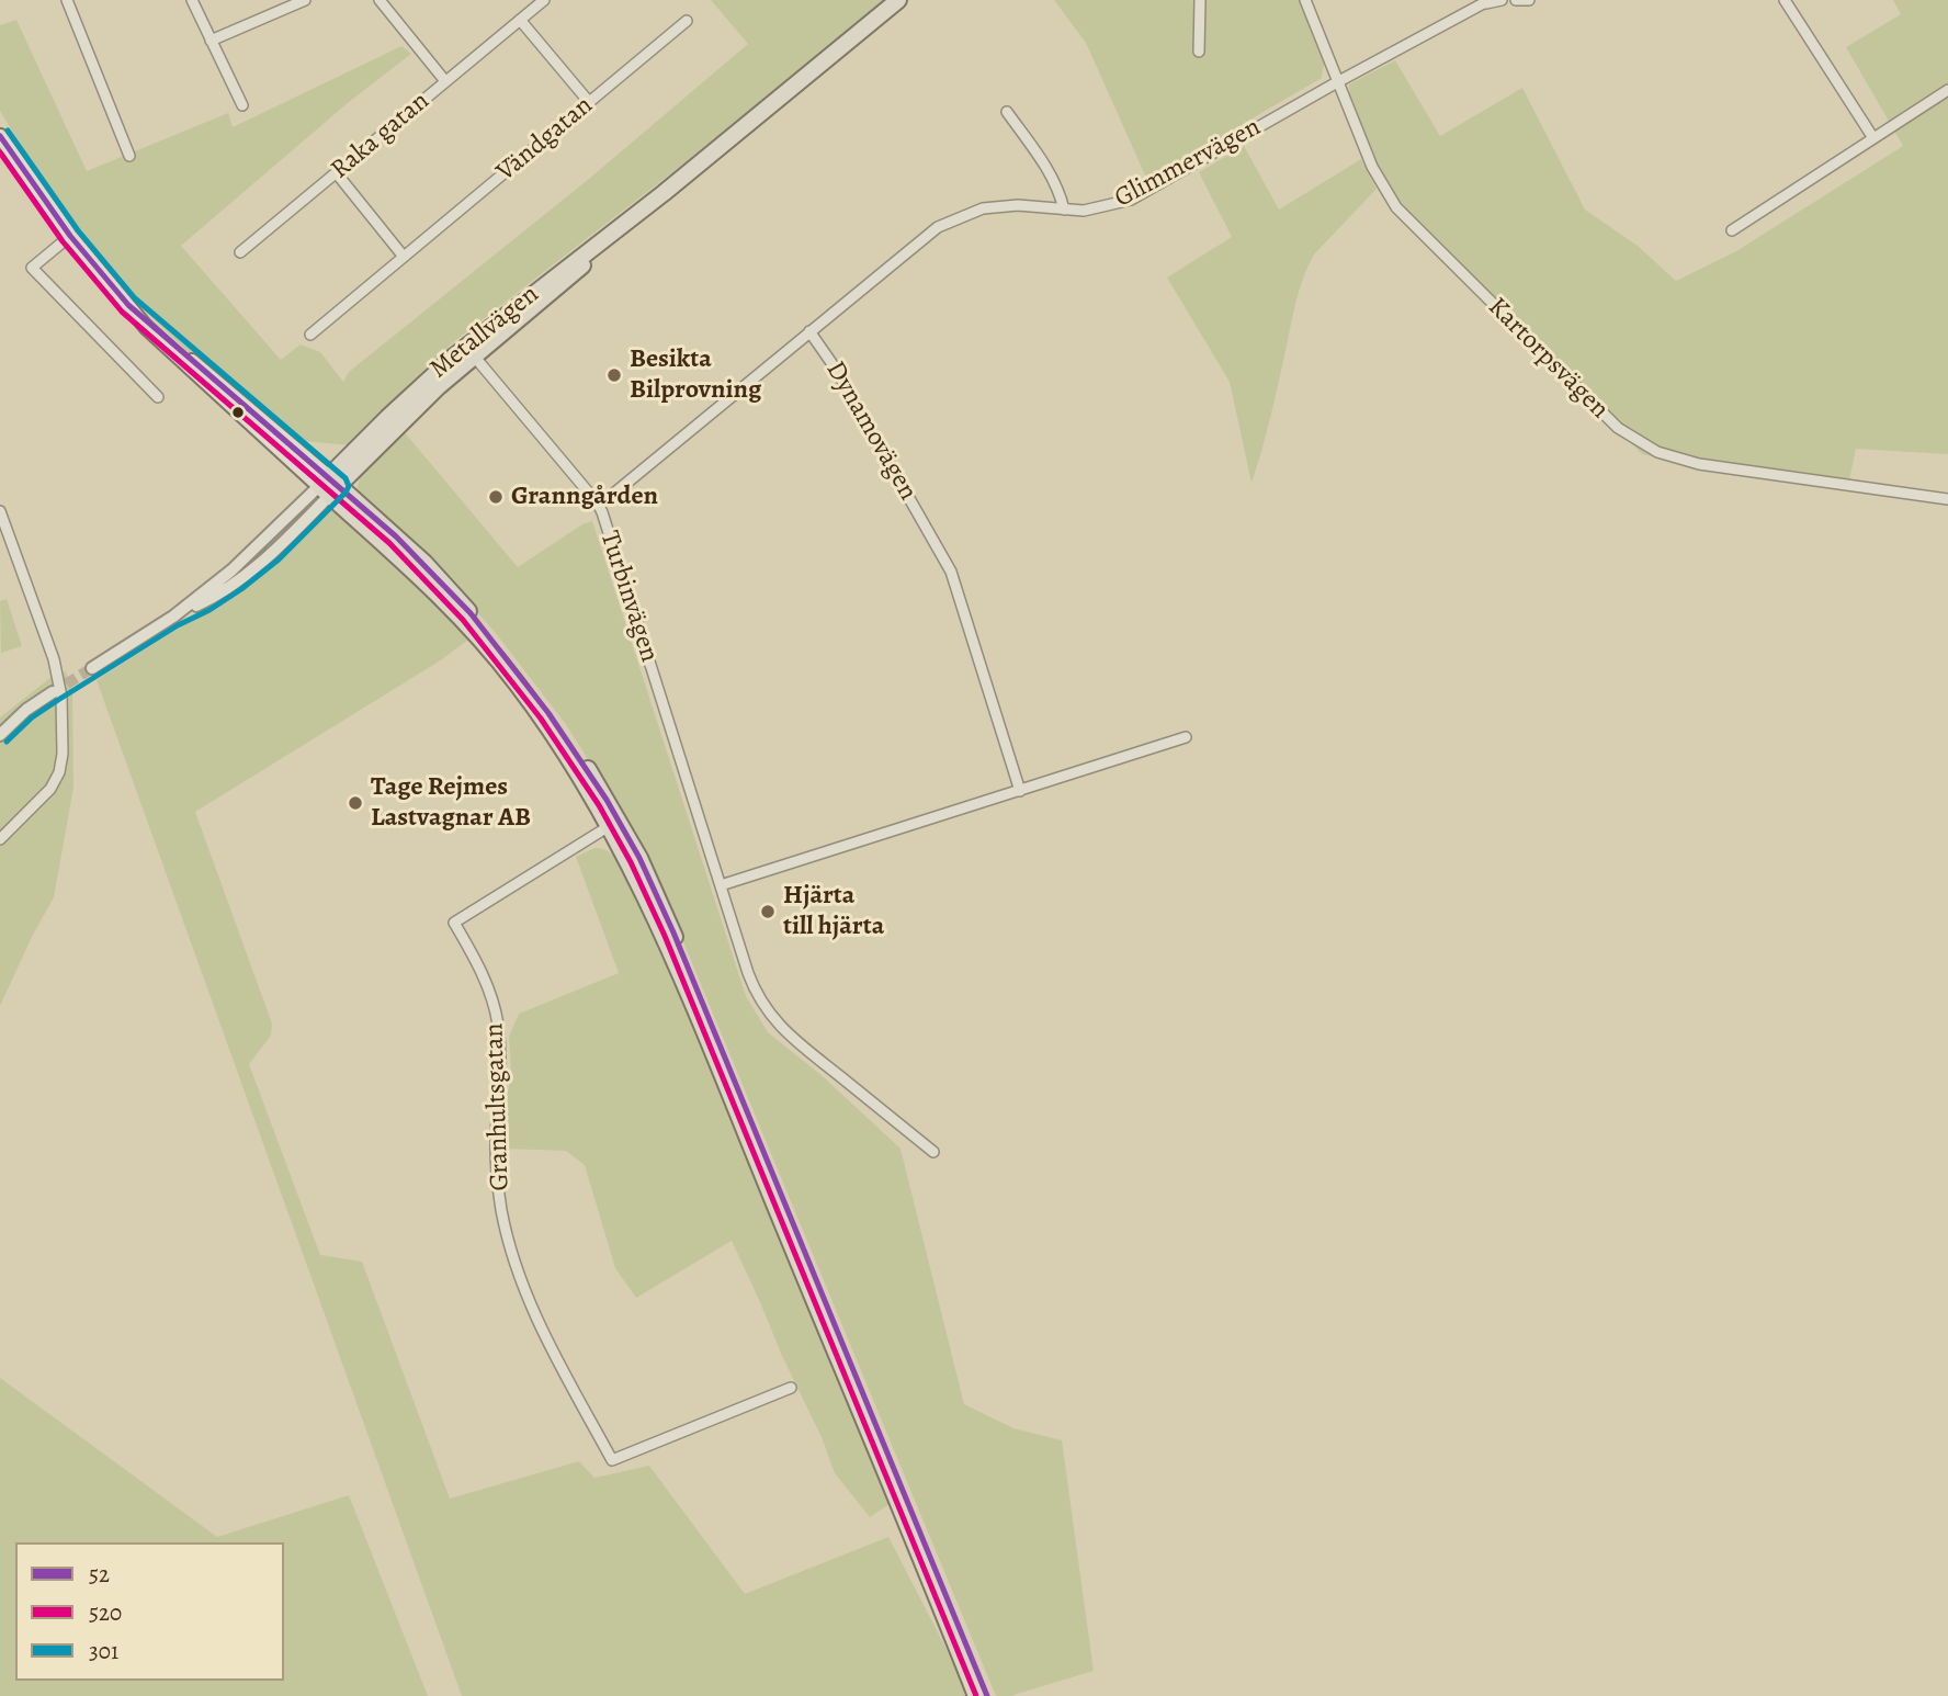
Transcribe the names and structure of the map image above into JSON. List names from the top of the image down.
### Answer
{
  "streets": {
    "main road": ["Metallvägen"],
    "street": [
      "Raka gatan",
      "Vändgatan",
      "Glimmervägen",
      "Kartorpsvägen",
      "Dynamovägen",
      "Turbinvägen",
      "Granhultsgatan"
    ]
  },
  "crossings": [
    ["Glimmervägen", "Kartorpsvägen"],
    ["Glimmervägen", "Dynamovägen"],
    ["Metallvägen", "Turbinvägen"],
    ["Dynamovägen", "Turbinvägen"]
  ],
  "places": [
    "Besikta Bilprovning",
    "Granngården",
    "Tage Rejmes Lastvagnar AB",
    "Hjärta till hjärta"
  ],
  "lines": ["transit line 301", "transit line 52", "transit line 520"],
  "legend": ["52", "520", "301"]
}
